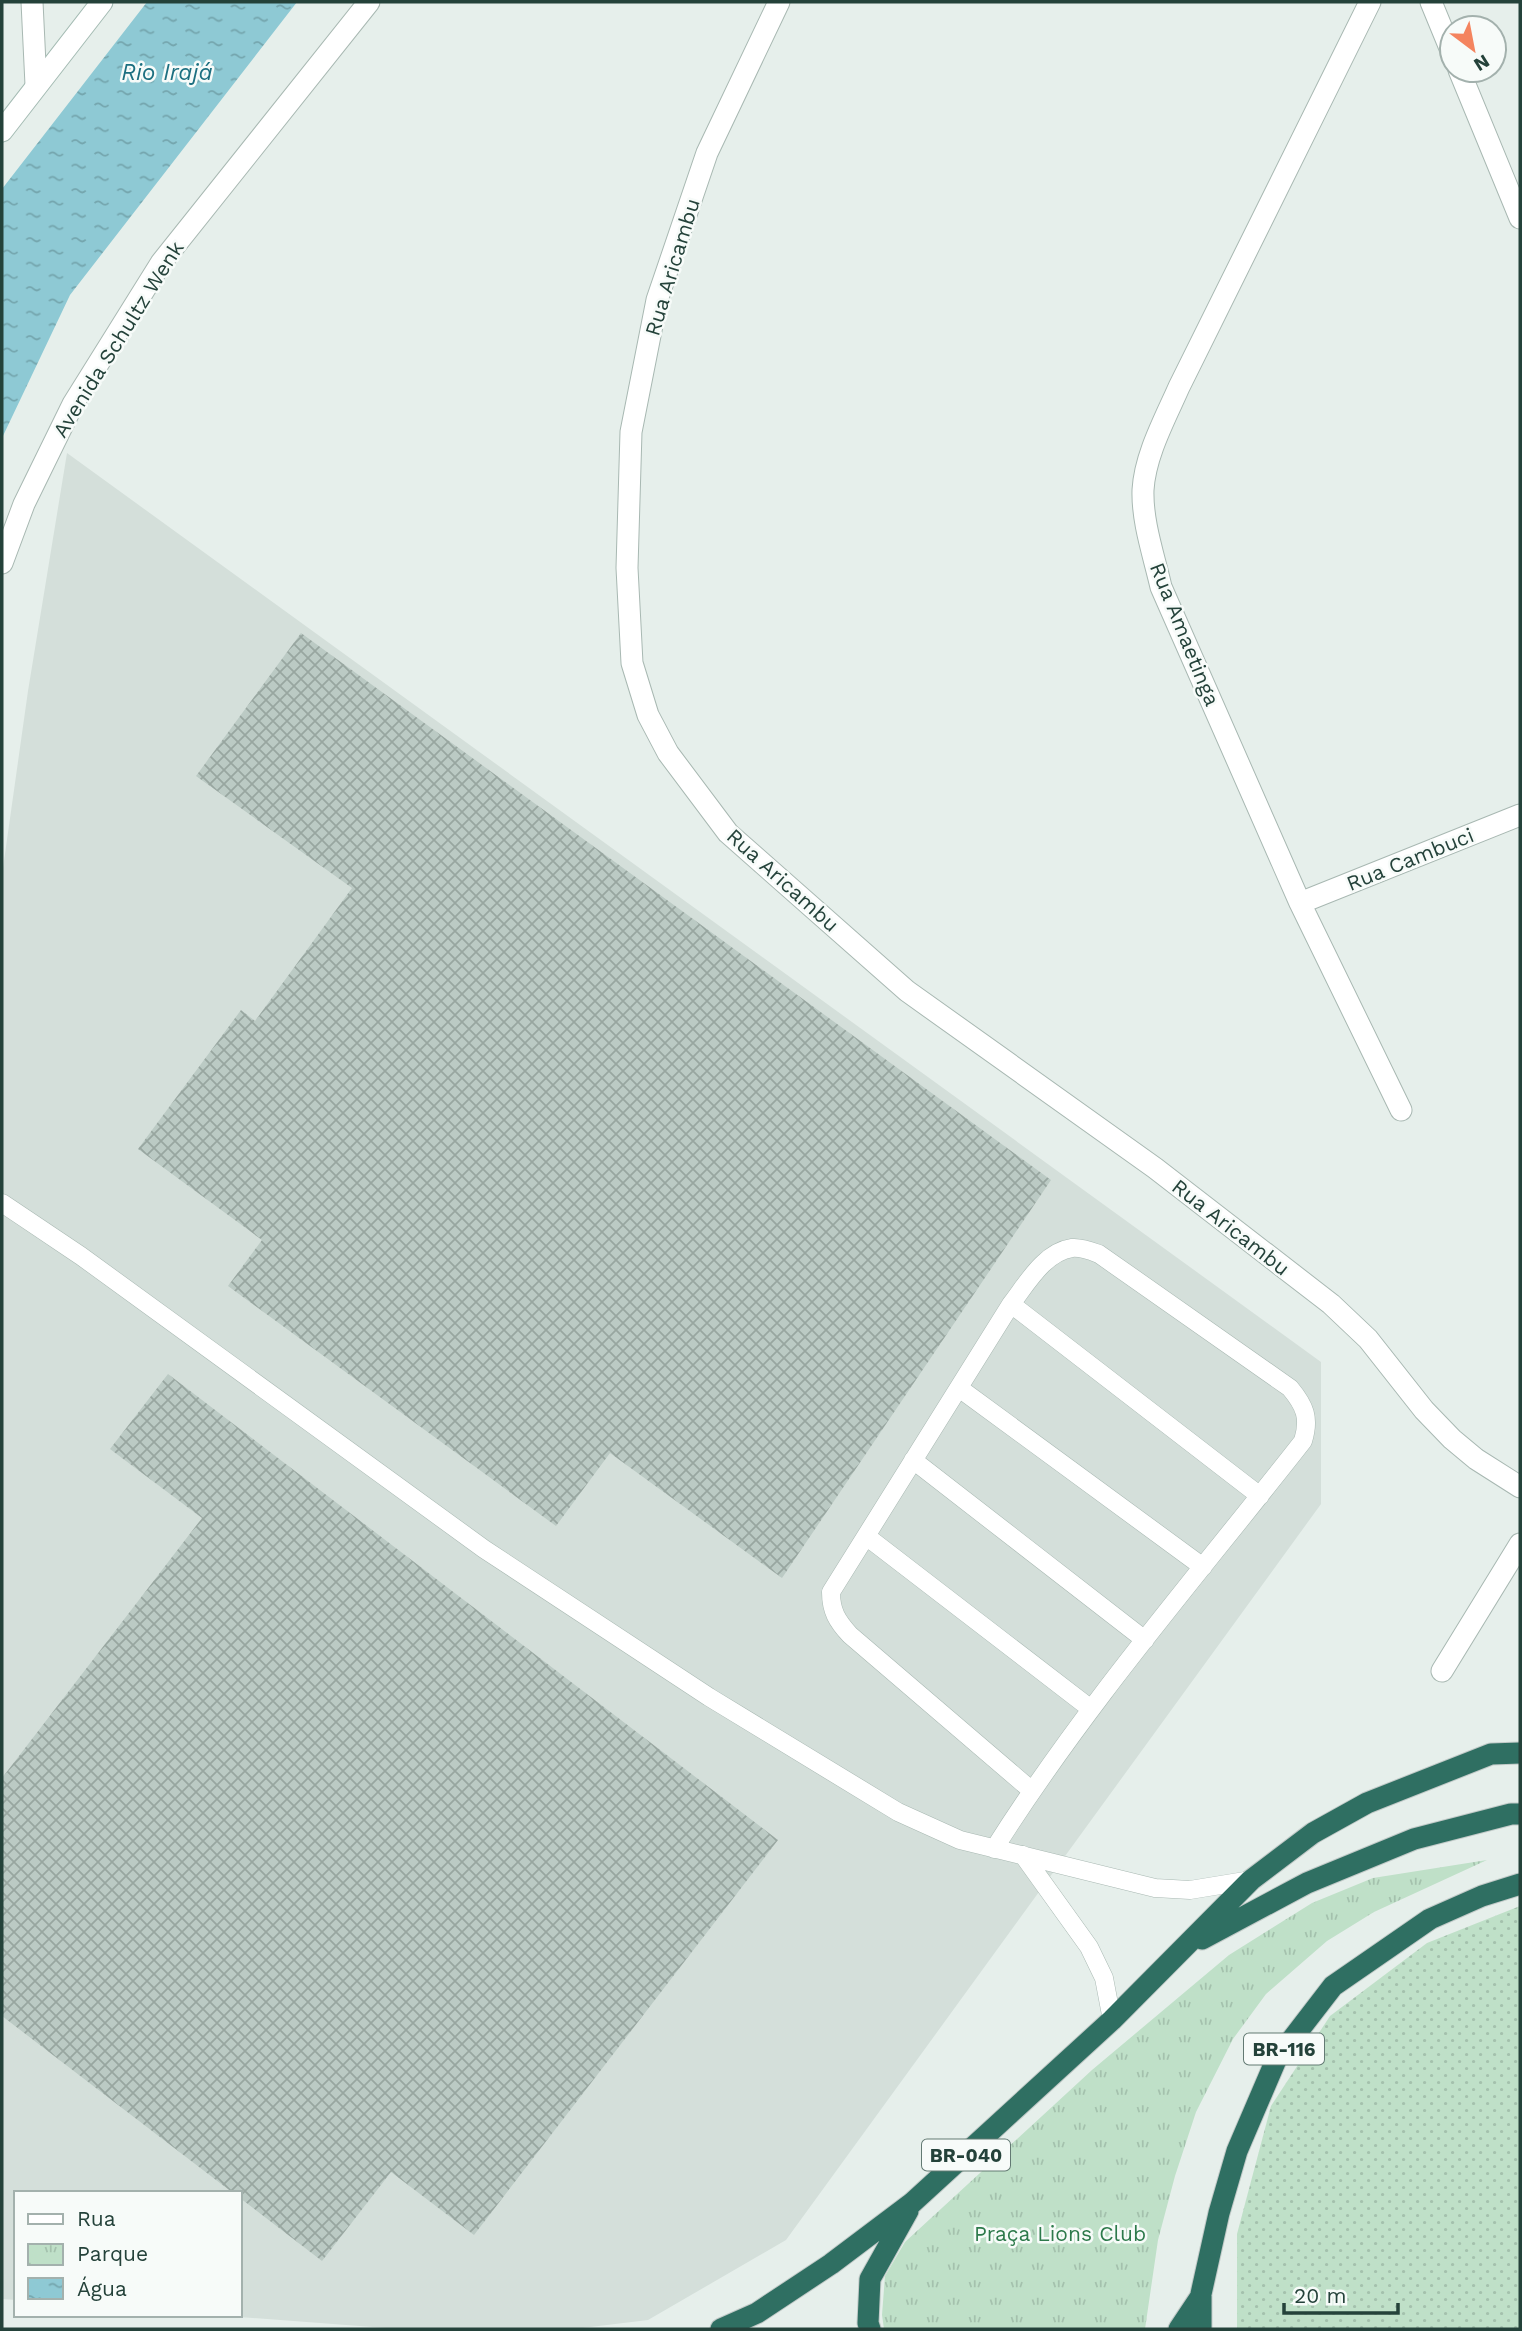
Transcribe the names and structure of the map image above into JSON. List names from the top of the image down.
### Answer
{
  "streets": {
    "highway": ["BR-116", "BR-040"],
    "street": [
      "Rua Aricambu",
      "Avenida Schultz Wenk",
      "Rua Amaetinga",
      "Rua Cambuci"
    ]
  },
  "crossings": [
    ["Rua Amaetinga", "Rua Cambuci"]
  ],
  "water": ["Rio Irajá"],
  "parks": ["Praça Lions Club"],
  "legend": ["Rua", "Parque", "Água"],
  "scale_bar": "20 m",
  "north": "bottom right"
}
